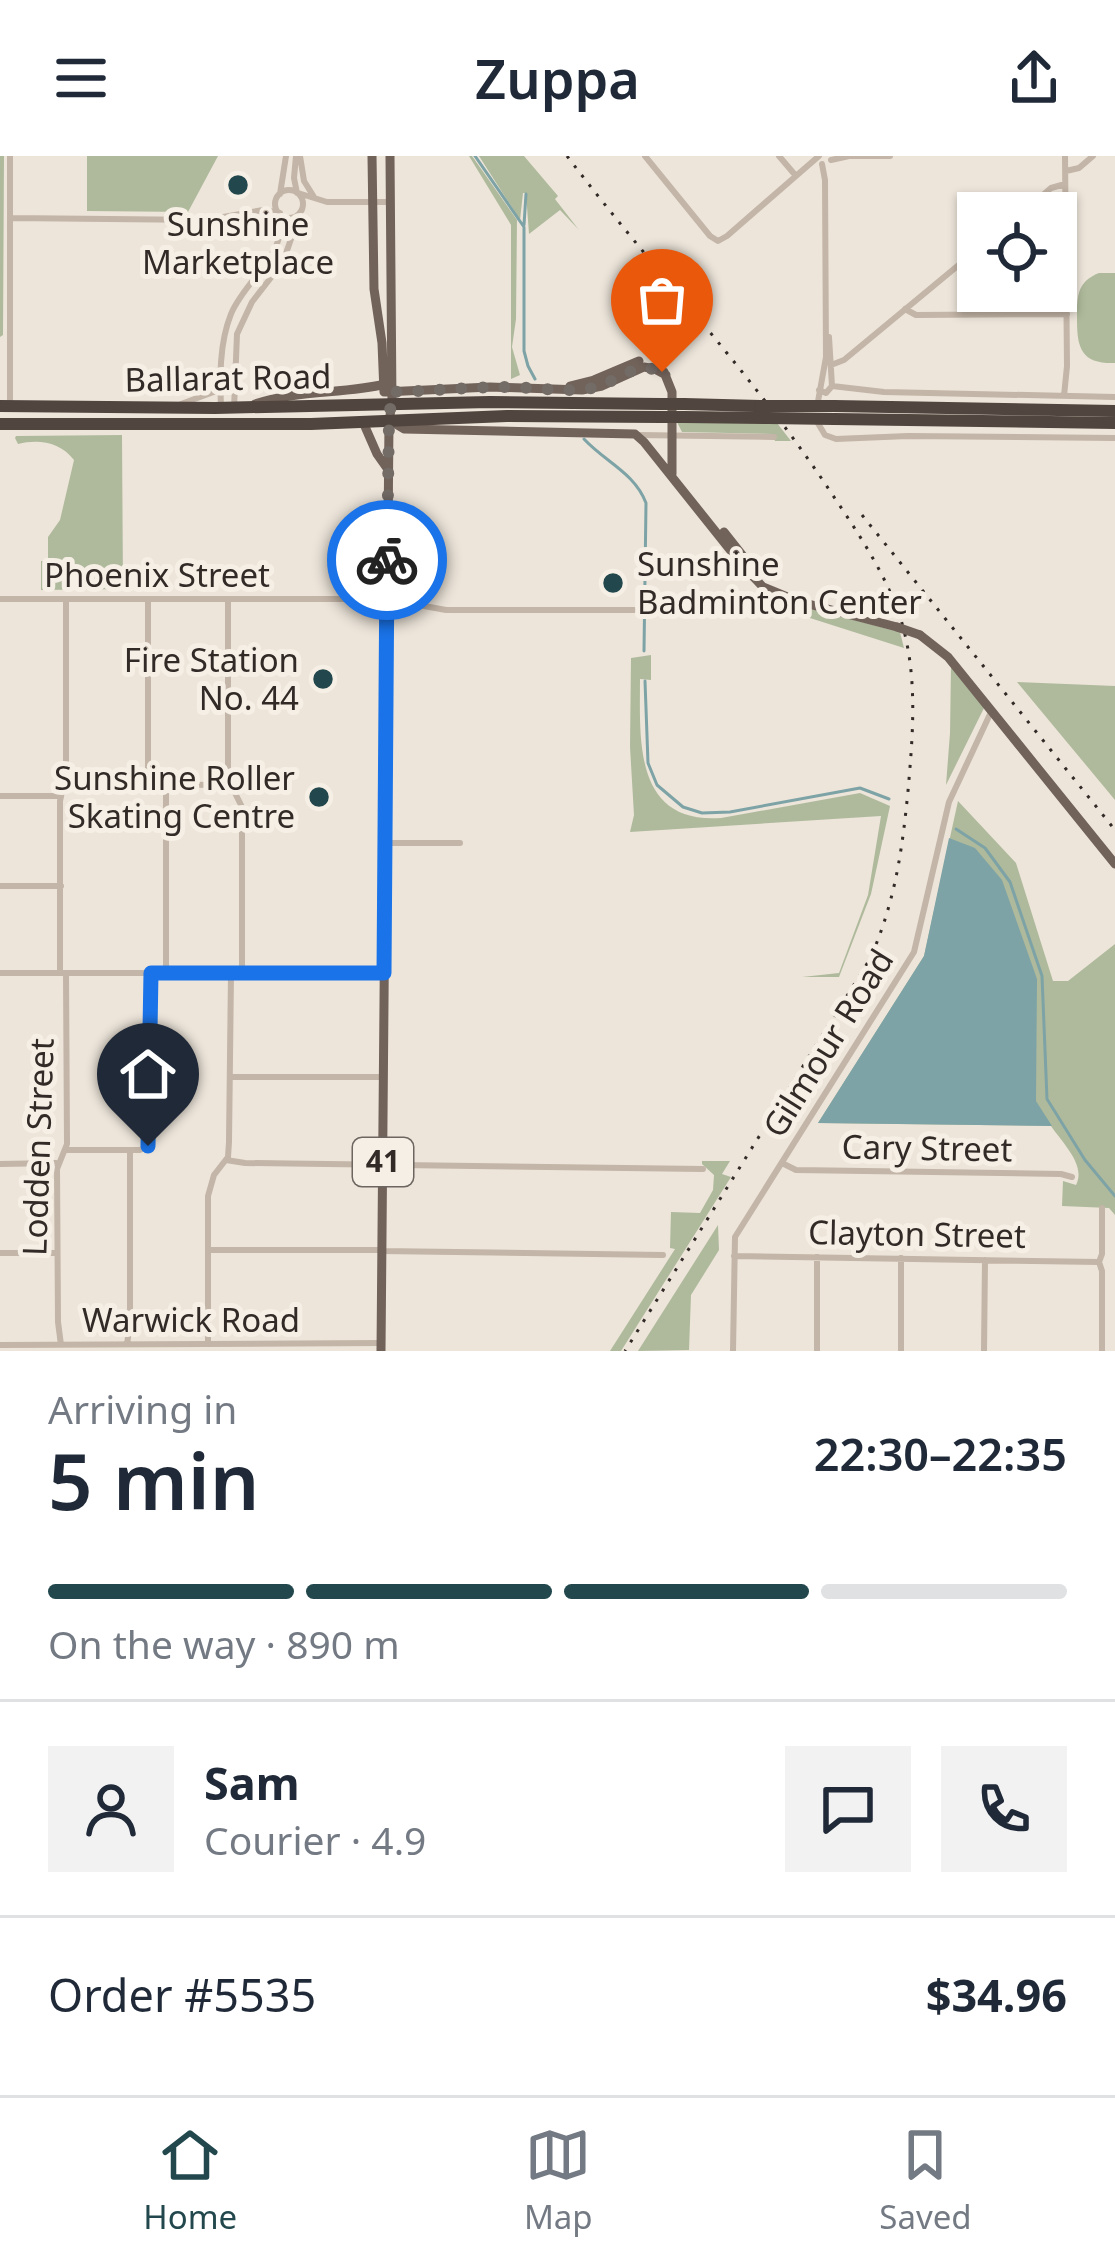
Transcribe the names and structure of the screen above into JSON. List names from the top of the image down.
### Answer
{
  "streets": {
    "highway": ["Ballarat Road"],
    "main road": ["41"],
    "street": [
      "Phoenix Street",
      "Gilmour Road",
      "Lodden Street",
      "Cary Street",
      "Clayton Street",
      "Warwick Road"
    ]
  },
  "crossings": [
    ["Ballarat Road", "41"],
    ["Phoenix Street", "Lodden Street"],
    ["Phoenix Street", "41"],
    ["Gilmour Road", "Cary Street"],
    ["Gilmour Road", "Clayton Street"],
    ["Lodden Street", "Warwick Road"],
    ["41", "Warwick Road"]
  ],
  "places": [
    "Sunshine Marketplace",
    "Sunshine Badminton Center",
    "Fire Station No. 44",
    "Sunshine Roller Skating Centre"
  ],
  "page": {
    "header": "Zuppa",
    "heading": ["5 min", "Arriving in", "22:30–22:35"],
    "panel": [
      "Sam",
      "Courier · 4.9",
      "Order #5535",
      "$34.96"
    ],
    "bar": "On the way · 890 m",
    "tabs": ["Home", "Map", "Saved"]
  }
}
